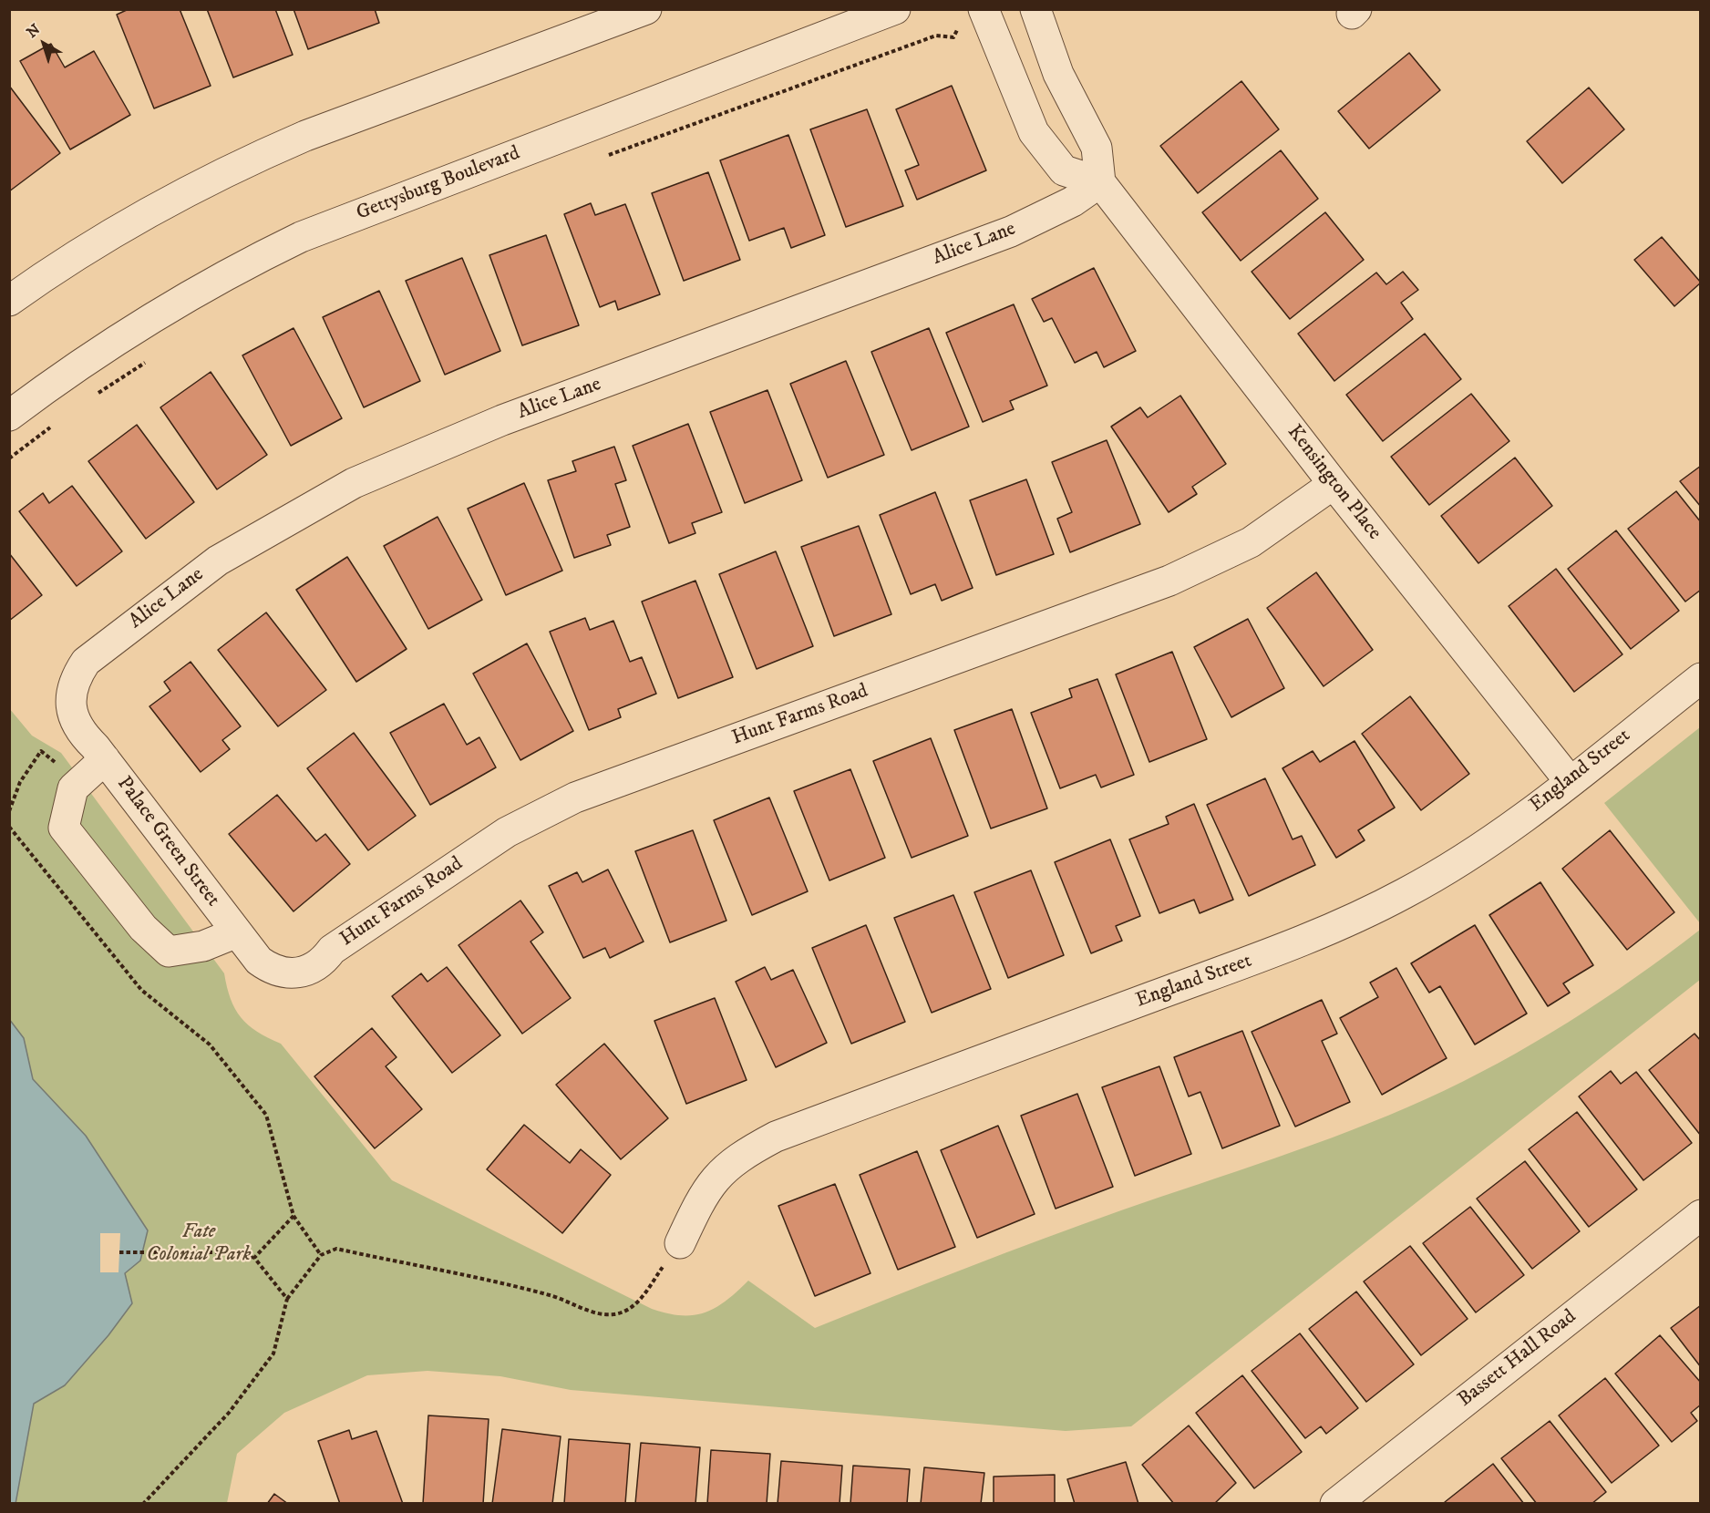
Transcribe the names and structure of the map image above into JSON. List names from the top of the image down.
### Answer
{
  "streets": {
    "street": [
      "Gettysburg Boulevard",
      "Alice Lane",
      "Kensington Place",
      "Hunt Farms Road",
      "England Street",
      "Palace Green Street",
      "Bassett Hall Road"
    ]
  },
  "crossings": [
    ["Alice Lane", "Kensington Place"],
    ["Alice Lane", "Palace Green Street"],
    ["Kensington Place", "Hunt Farms Road"],
    ["Kensington Place", "England Street"],
    ["Hunt Farms Road", "Palace Green Street"]
  ],
  "parks": ["Fate Colonial Park"],
  "north": "top left"
}
